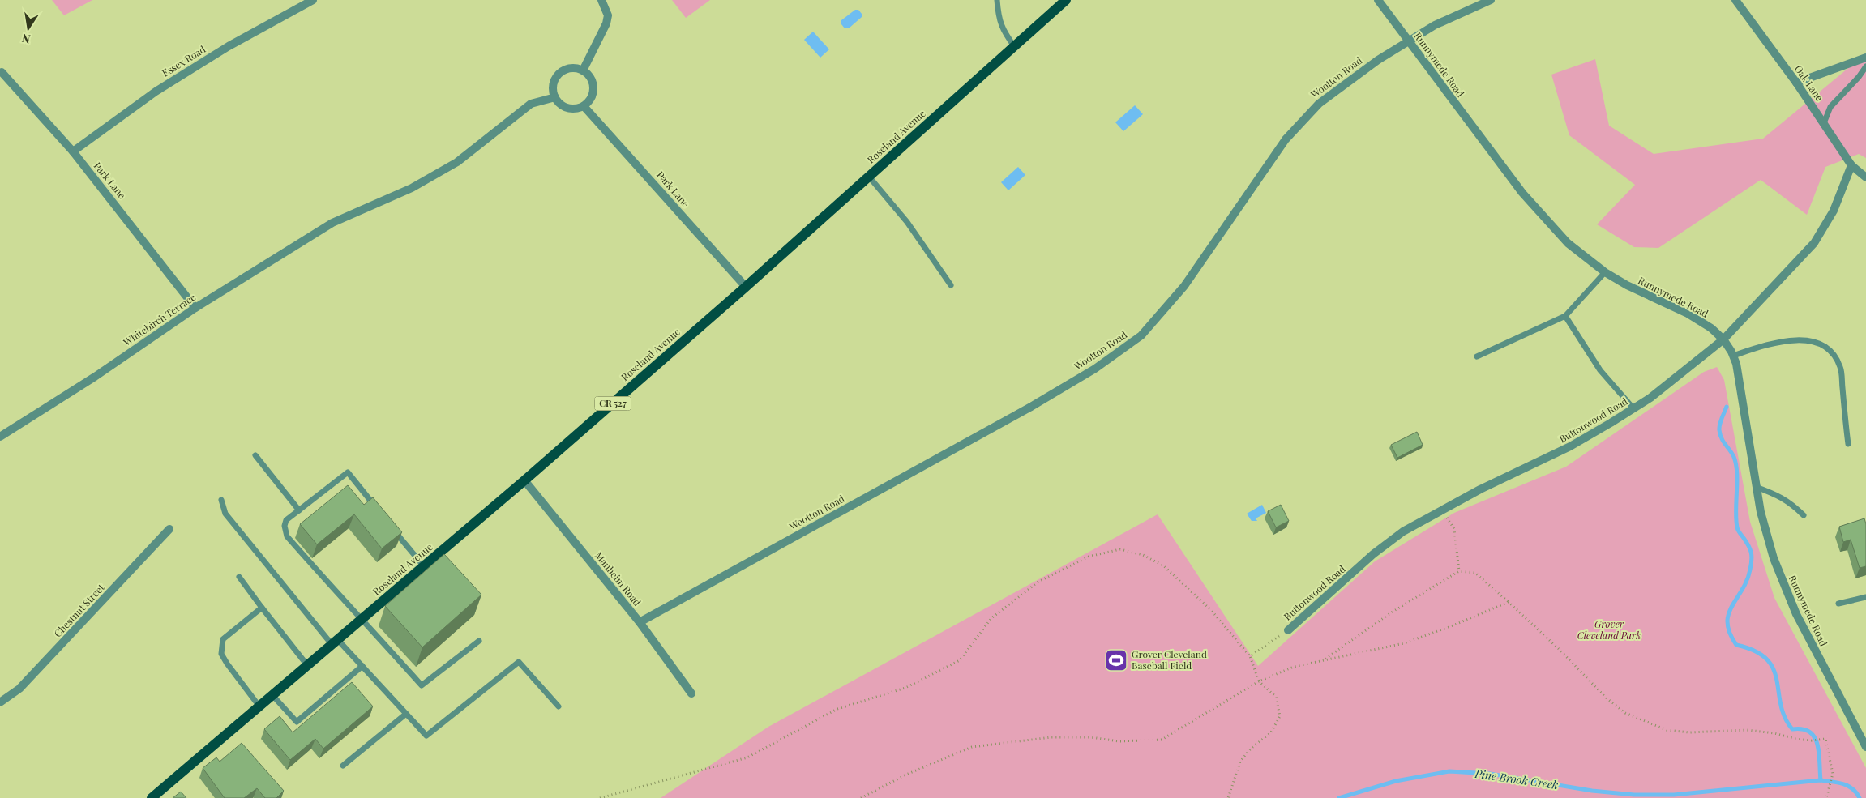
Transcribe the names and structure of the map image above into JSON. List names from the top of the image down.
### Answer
{
  "streets": {
    "main road": ["Roseland Avenue", "CR 527"],
    "street": [
      "Essex Road",
      "Runnymede Road",
      "Wootton Road",
      "Oak Lane",
      "Park Lane",
      "Whitebirch Terrace",
      "Buttonwood Road",
      "Manheim Road",
      "Chestnut Street"
    ]
  },
  "crossings": [
    ["Essex Road", "Park Lane"],
    ["Runnymede Road", "Wootton Road"],
    ["Runnymede Road", "Buttonwood Road"],
    ["Wootton Road", "Manheim Road"],
    ["Oak Lane", "Buttonwood Road"],
    ["Roseland Avenue", "Park Lane"],
    ["Roseland Avenue", "Manheim Road"],
    ["Park Lane", "Whitebirch Terrace"]
  ],
  "water": ["Pine Brook Creek"],
  "parks": ["Grover Cleveland Park"],
  "places": {
    "sports": ["Grover Cleveland Baseball Field"]
  },
  "north": "bottom"
}
